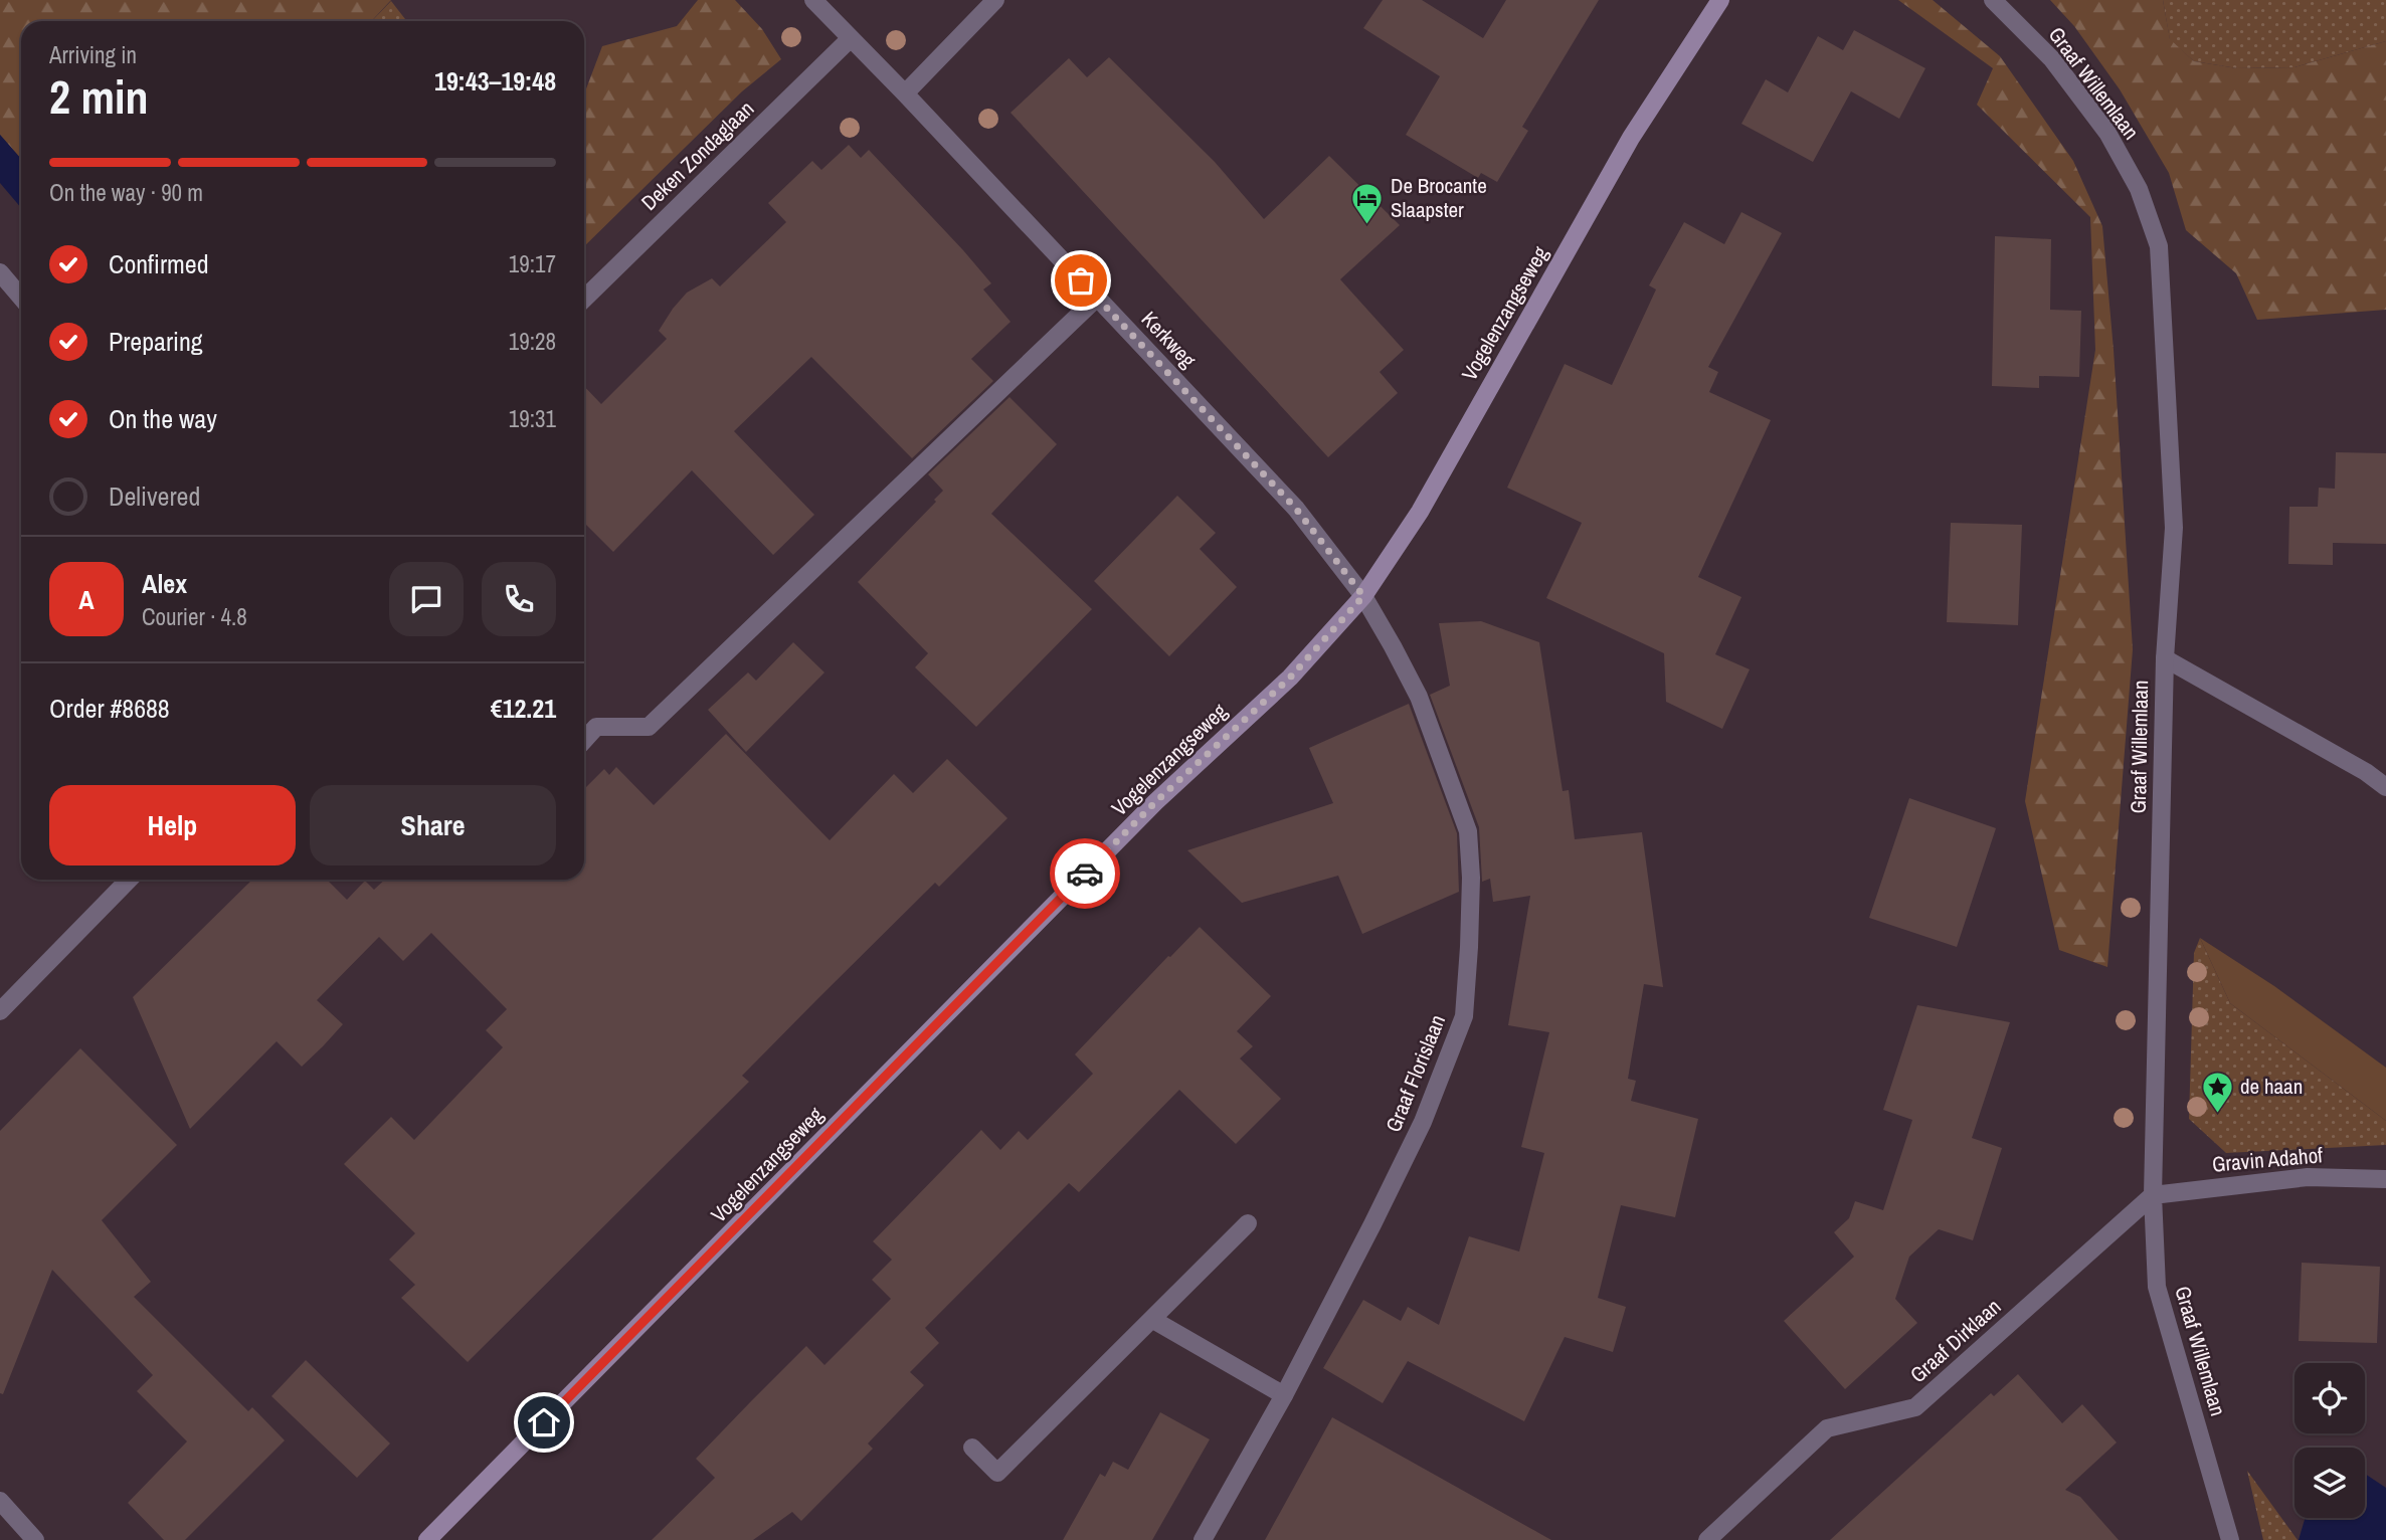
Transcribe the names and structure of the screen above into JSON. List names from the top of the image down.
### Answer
{
  "streets": {
    "main road": ["Vogelenzangseweg"],
    "street": [
      "Graaf Willemlaan",
      "Deken Zondaglaan",
      "Kerkweg",
      "Graaf Florislaan",
      "Gravin Adahof",
      "Graaf Dirklaan"
    ]
  },
  "crossings": [
    ["Graaf Willemlaan", "Gravin Adahof"],
    ["Graaf Willemlaan", "Graaf Dirklaan"],
    ["Deken Zondaglaan", "Kerkweg"],
    ["Vogelenzangseweg", "Kerkweg"],
    ["Vogelenzangseweg", "Graaf Florislaan"],
    ["Kerkweg", "Graaf Florislaan"],
    ["Gravin Adahof", "Graaf Dirklaan"]
  ],
  "places": {
    "hotel": ["De Brocante Slaapster"],
    "place": ["de haan"]
  },
  "page": {
    "heading": ["2 min", "Arriving in", "19:43–19:48"],
    "panel": [
      "Alex",
      "Courier · 4.8",
      "Order #8688",
      "€12.21"
    ],
    "bar": "On the way · 90 m",
    "list": [
      ["Confirmed", "19:17"],
      ["Preparing", "19:28"],
      ["On the way", "19:31"],
      "Delivered"
    ],
    "round": "A",
    "buttons": ["Help", "Share"]
  }
}
